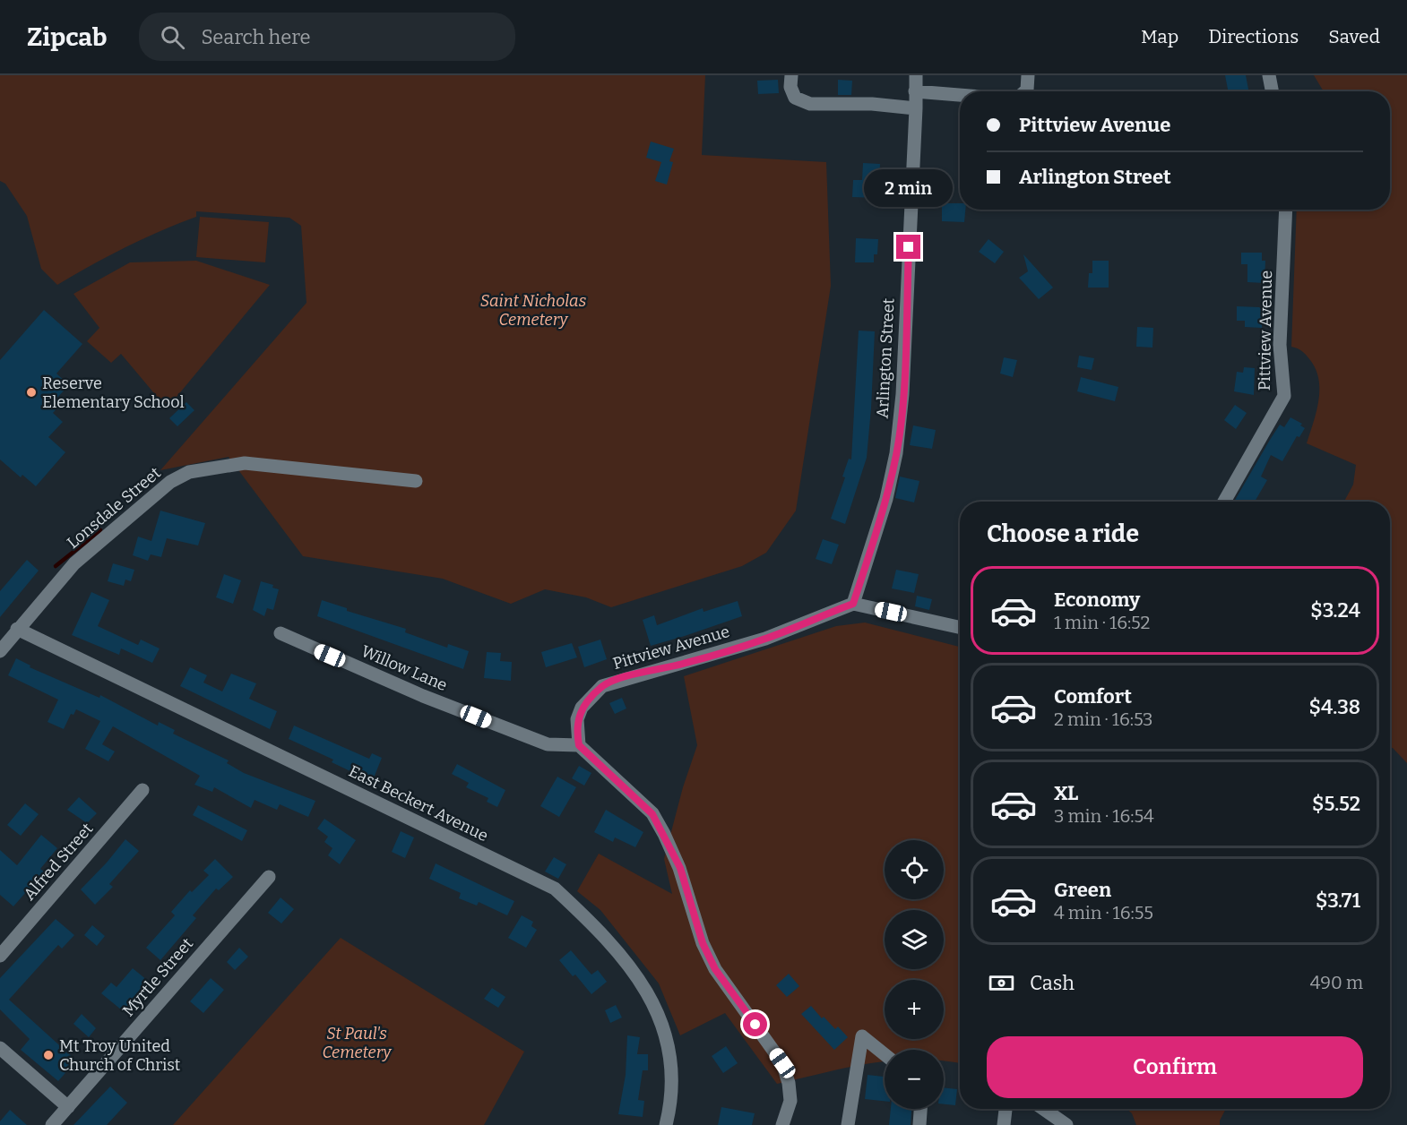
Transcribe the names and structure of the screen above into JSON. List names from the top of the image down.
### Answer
{
  "streets": {
    "street": [
      "Pittview Avenue",
      "Arlington Street",
      "Lonsdale Street",
      "Willow Lane",
      "East Beckert Avenue",
      "Alfred Street",
      "Myrtle Street"
    ]
  },
  "crossings": [
    ["Pittview Avenue", "Arlington Street"],
    ["Pittview Avenue", "Willow Lane"],
    ["Lonsdale Street", "East Beckert Avenue"]
  ],
  "parks": ["Saint Nicholas Cemetery", "St Paul's Cemetery"],
  "places": ["Reserve Elementary School", "Mt Troy United Church of Christ"],
  "page": {
    "header": "Zipcab",
    "search": "Search here",
    "nav": ["Map", "Directions", "Saved"],
    "banner": ["Pittview Avenue", "Arlington Street"],
    "bubble": "2 min",
    "heading": "Choose a ride",
    "list": [
      {
        "name": "Economy",
        "note": "1 min · 16:52",
        "value": "$3.24"
      },
      {
        "name": "Comfort",
        "note": "2 min · 16:53",
        "value": "$4.38"
      },
      {
        "name": "XL",
        "note": "3 min · 16:54",
        "value": "$5.52"
      },
      {
        "name": "Green",
        "note": "4 min · 16:55",
        "value": "$3.71"
      }
    ],
    "map_buttons": ["+", "−"],
    "pay": ["Cash", "490 m"],
    "buttons": "Confirm"
  }
}
